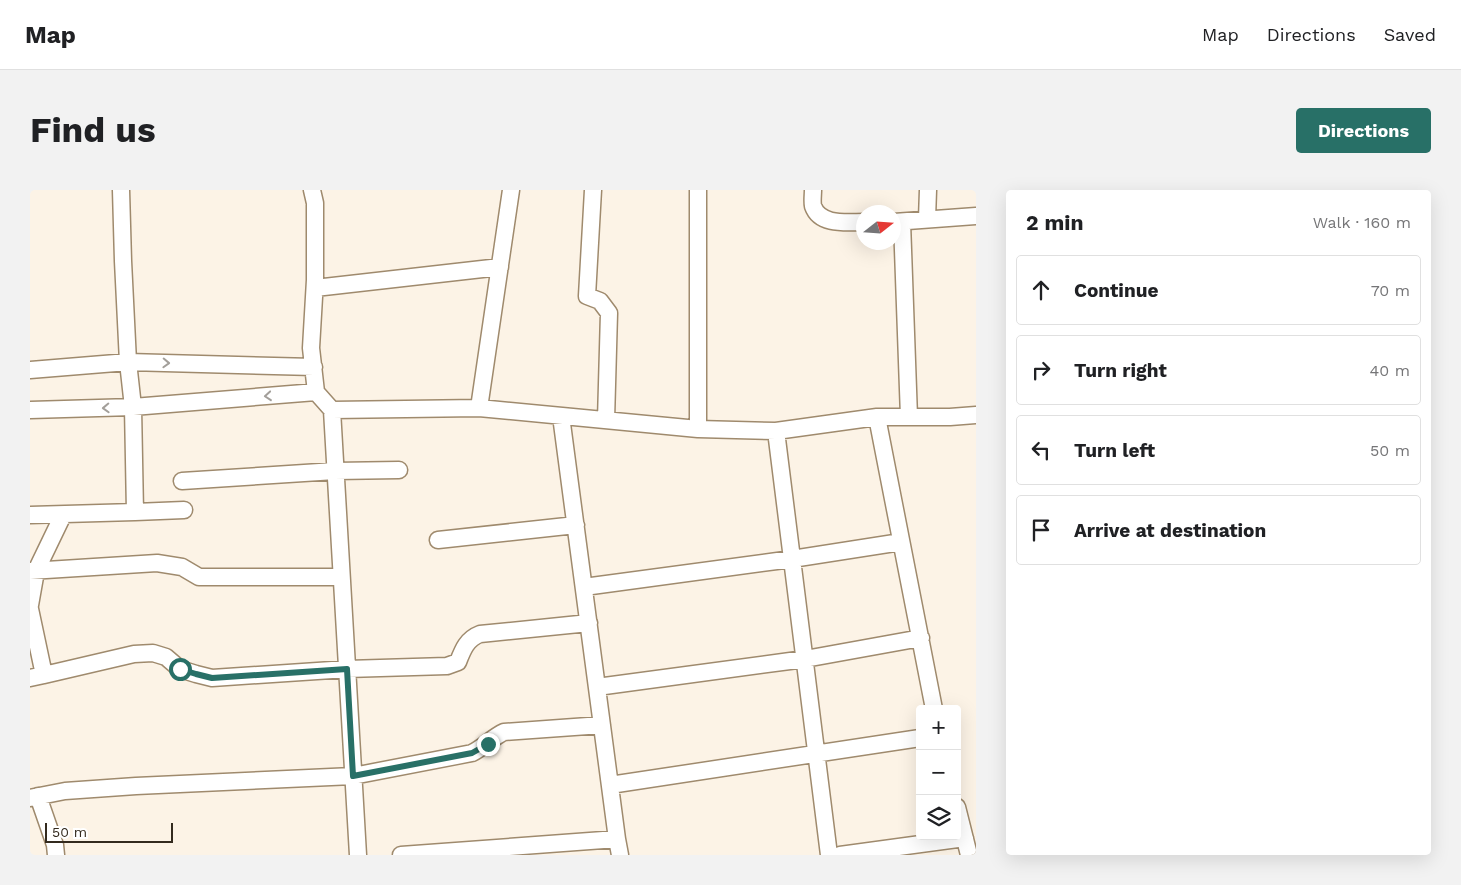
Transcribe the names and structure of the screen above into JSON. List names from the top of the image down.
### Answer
{
  "scale_bar": "50 m",
  "north": "right",
  "page": {
    "header": "Map",
    "nav": ["Map", "Directions", "Saved"],
    "buttons": "Directions",
    "title": "Find us",
    "heading": ["2 min", "Walk · 160 m"],
    "list": [
      ["Continue", "70 m"],
      ["Turn right", "40 m"],
      ["Turn left", "50 m"],
      "Arrive at destination"
    ],
    "map_buttons": ["+", "−"],
    "scale": "50 m"
  }
}
